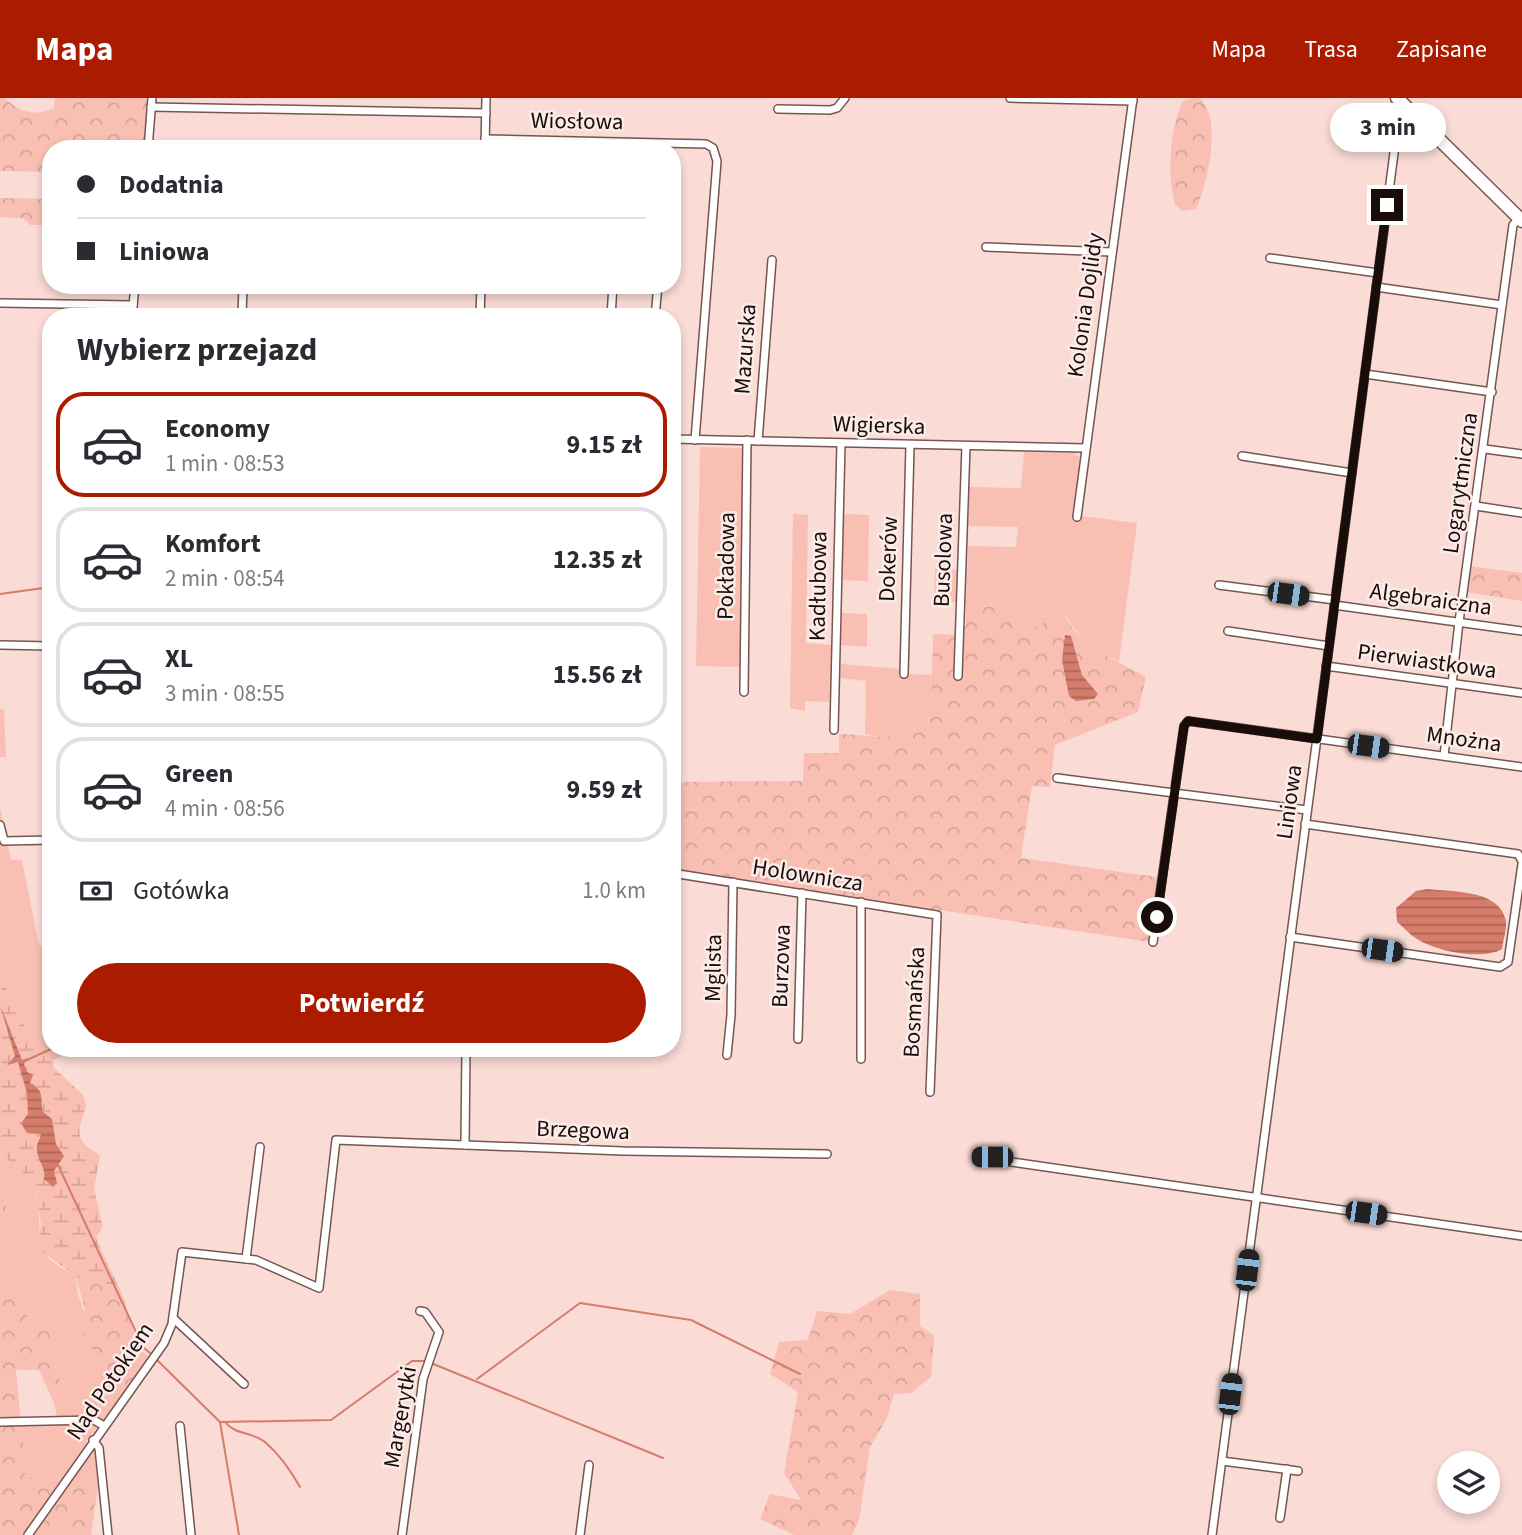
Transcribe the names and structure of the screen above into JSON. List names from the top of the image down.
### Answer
{
  "streets": {
    "street": [
      "Wiosłowa",
      "Kolonia Dojlidy",
      "Mazurska",
      "Wigierska",
      "Logarytmiczna",
      "Dokerów",
      "Busolowa",
      "Pokładowa",
      "Kadłubowa",
      "Algebraiczna",
      "Pierwiastkowa",
      "Mnożna",
      "Liniowa",
      "Holownicza",
      "Burzowa",
      "Mglista",
      "Bosmańska",
      "Brzegowa",
      "Nad Potokiem",
      "Margerytki"
    ]
  },
  "crossings": [
    ["Wiosłowa", "Wigierska"],
    ["Kolonia Dojlidy", "Wigierska"],
    ["Mazurska", "Wigierska"],
    ["Wigierska", "Dokerów"],
    ["Wigierska", "Busolowa"],
    ["Wigierska", "Pokładowa"],
    ["Wigierska", "Kadłubowa"],
    ["Logarytmiczna", "Algebraiczna"],
    ["Logarytmiczna", "Pierwiastkowa"],
    ["Logarytmiczna", "Mnożna"],
    ["Algebraiczna", "Liniowa"],
    ["Pierwiastkowa", "Liniowa"],
    ["Mnożna", "Liniowa"],
    ["Holownicza", "Burzowa"],
    ["Holownicza", "Mglista"],
    ["Holownicza", "Bosmańska"],
    ["Brzegowa", "Nad Potokiem"]
  ],
  "page": {
    "header": "Mapa",
    "nav": ["Mapa", "Trasa", "Zapisane"],
    "bubble": "3 min",
    "banner": ["Dodatnia", "Liniowa"],
    "heading": "Wybierz przejazd",
    "list": [
      {
        "name": "Economy",
        "note": "1 min · 08:53",
        "value": "9.15 zł"
      },
      {
        "name": "Komfort",
        "note": "2 min · 08:54",
        "value": "12.35 zł"
      },
      {
        "name": "XL",
        "note": "3 min · 08:55",
        "value": "15.56 zł"
      },
      {
        "name": "Green",
        "note": "4 min · 08:56",
        "value": "9.59 zł"
      }
    ],
    "pay": ["Gotówka", "1.0 km"],
    "buttons": "Potwierdź"
  }
}
